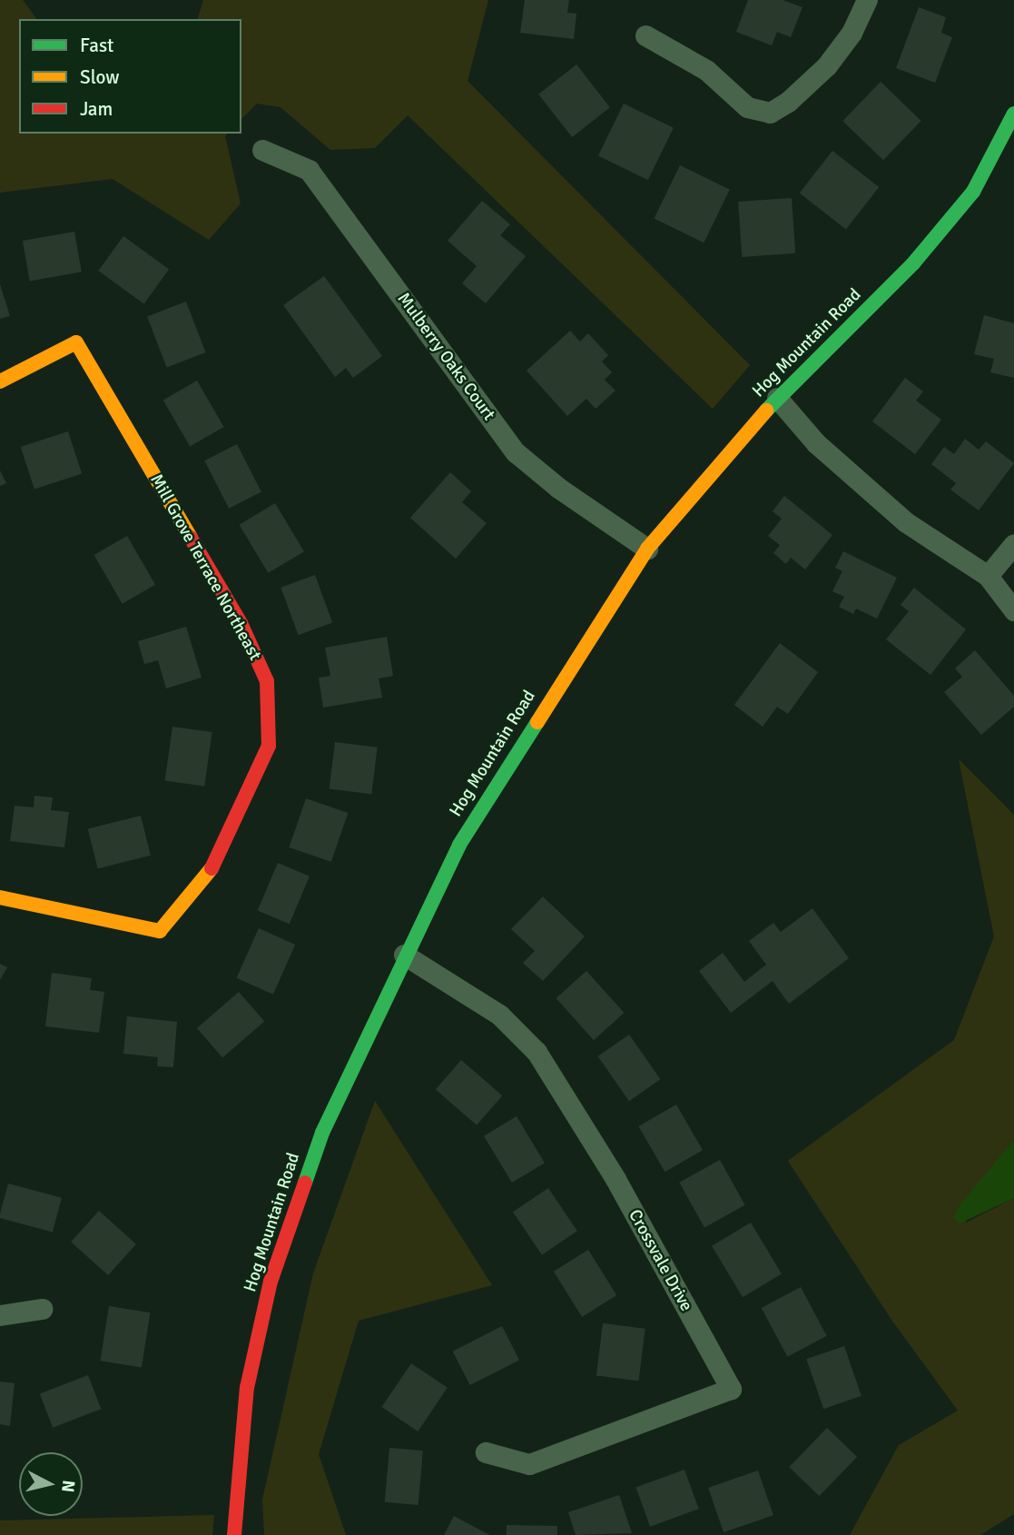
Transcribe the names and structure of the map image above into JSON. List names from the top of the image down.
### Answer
{
  "streets": {
    "street": [
      "Hog Mountain Road",
      "Mulberry Oaks Court",
      "Mill Grove Terrace Northeast",
      "Crossvale Drive"
    ]
  },
  "crossings": [
    ["Hog Mountain Road", "Mulberry Oaks Court"],
    ["Hog Mountain Road", "Crossvale Drive"]
  ],
  "legend": ["Fast", "Slow", "Jam"],
  "north": "right"
}
